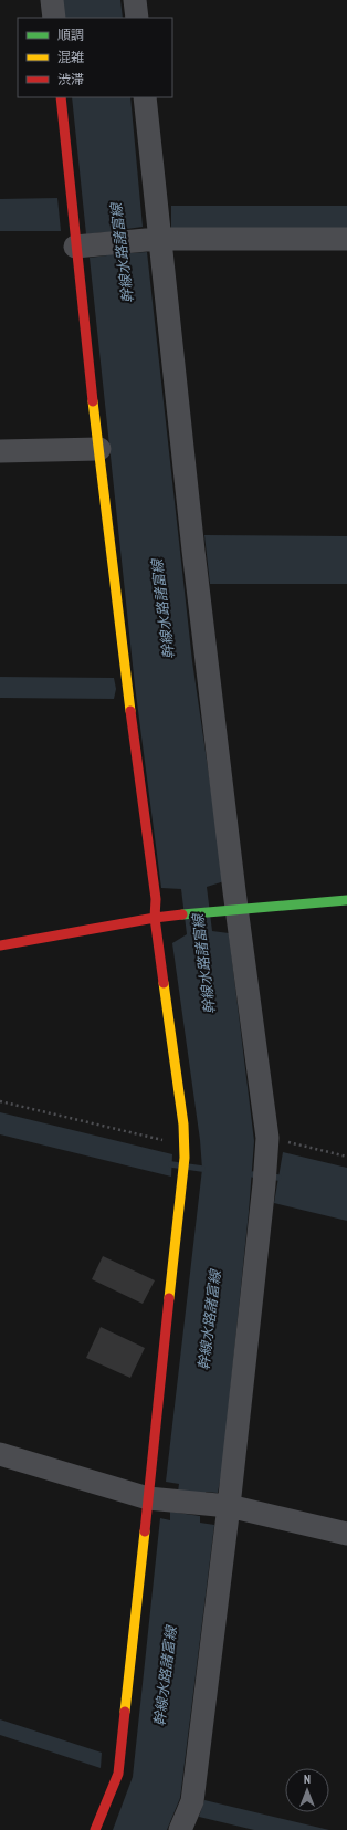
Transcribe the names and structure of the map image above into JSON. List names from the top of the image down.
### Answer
{
  "water": ["幹線水路諸富線"],
  "legend": ["順調", "混雑", "渋滞"],
  "north": "top"
}
